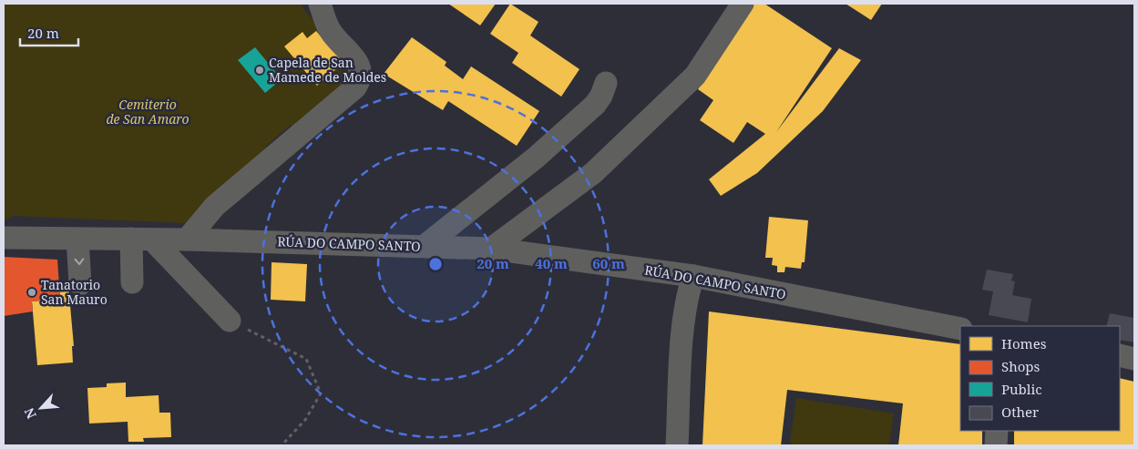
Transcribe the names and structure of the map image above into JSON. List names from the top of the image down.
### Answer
{
  "streets": {
    "street": ["RÚA DO CAMPO SANTO"]
  },
  "parks": ["Cemiterio de San Amaro"],
  "places": ["Capela de San Mamede de Moldes", "Tanatorio San Mauro"],
  "legend": [
    "Homes",
    "Shops",
    "Public",
    "Other"
  ],
  "scale_bar": "20 m",
  "north": "bottom left",
  "rings": ["20 m", "40 m", "60 m"]
}
